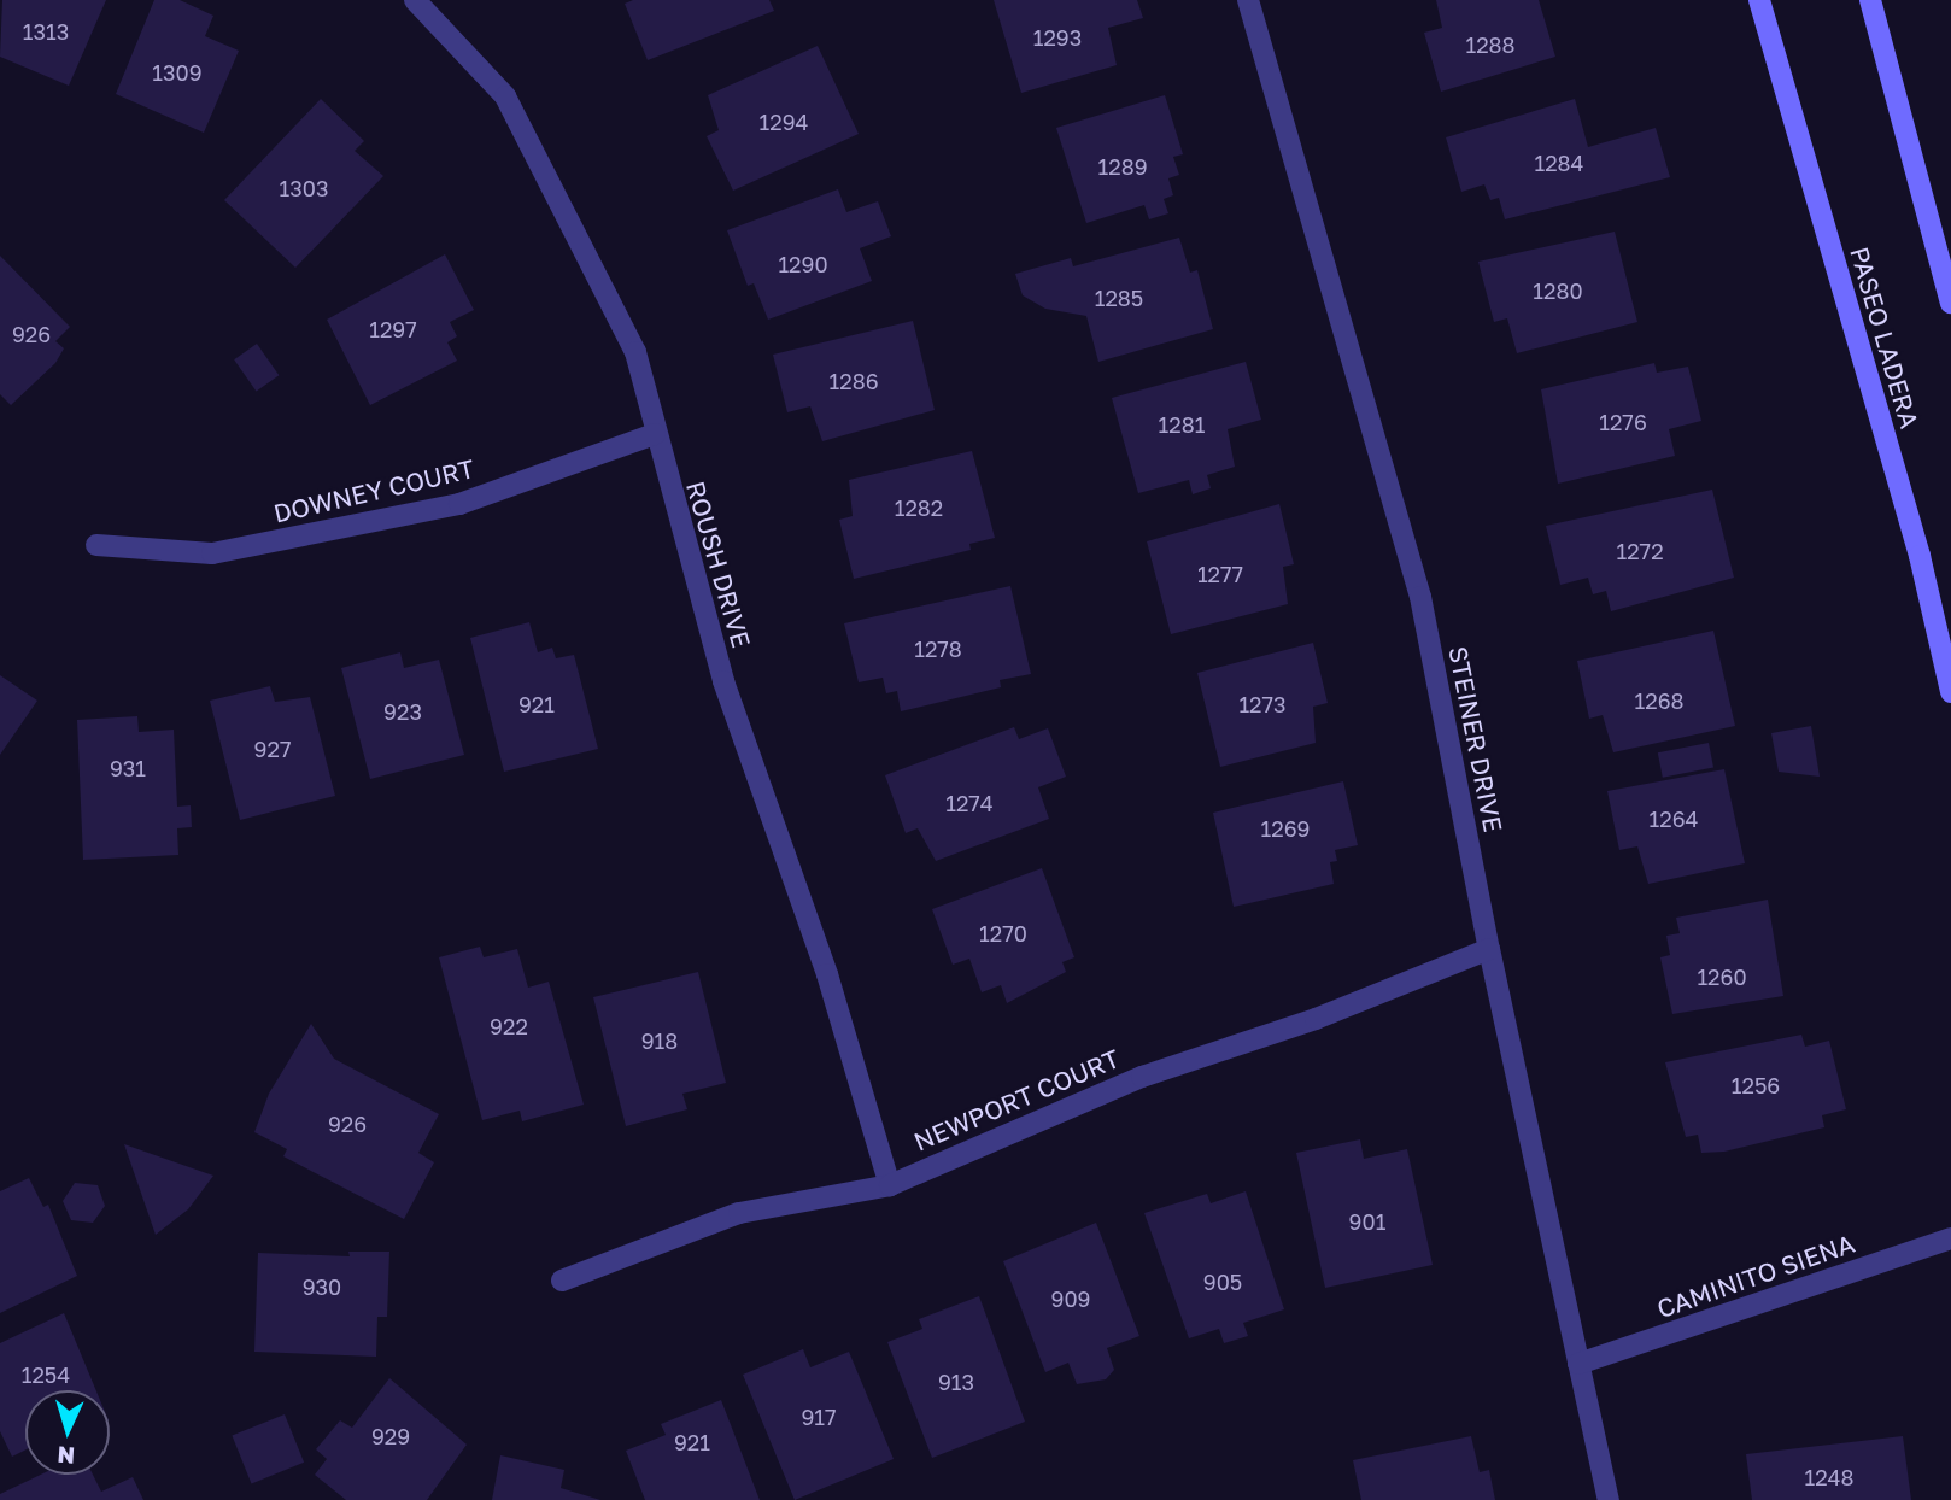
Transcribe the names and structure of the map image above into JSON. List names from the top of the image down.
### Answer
{
  "streets": {
    "main road": ["PASEO LADERA"],
    "street": [
      "DOWNEY COURT",
      "ROUSH DRIVE",
      "STEINER DRIVE",
      "NEWPORT COURT",
      "CAMINITO SIENA"
    ]
  },
  "crossings": [
    ["DOWNEY COURT", "ROUSH DRIVE"],
    ["ROUSH DRIVE", "NEWPORT COURT"],
    ["STEINER DRIVE", "NEWPORT COURT"],
    ["STEINER DRIVE", "CAMINITO SIENA"]
  ],
  "house_numbers": [
    "1313",
    "1293",
    "1288",
    "1309",
    "1294",
    "1284",
    "1289",
    "1303",
    "1290",
    "1280",
    "1285",
    "1297",
    "926",
    "1286",
    "1276",
    "1281",
    "1282",
    "1272",
    "1277",
    "1278",
    "1268",
    "921",
    "1273",
    "923",
    "927",
    "931",
    "1274",
    "1264",
    "1269",
    "1270",
    "1260",
    "922",
    "918",
    "1256",
    "926",
    "901",
    "905",
    "930",
    "909",
    "1254",
    "913",
    "917",
    "929",
    "921",
    "1248"
  ],
  "north": "bottom"
}
